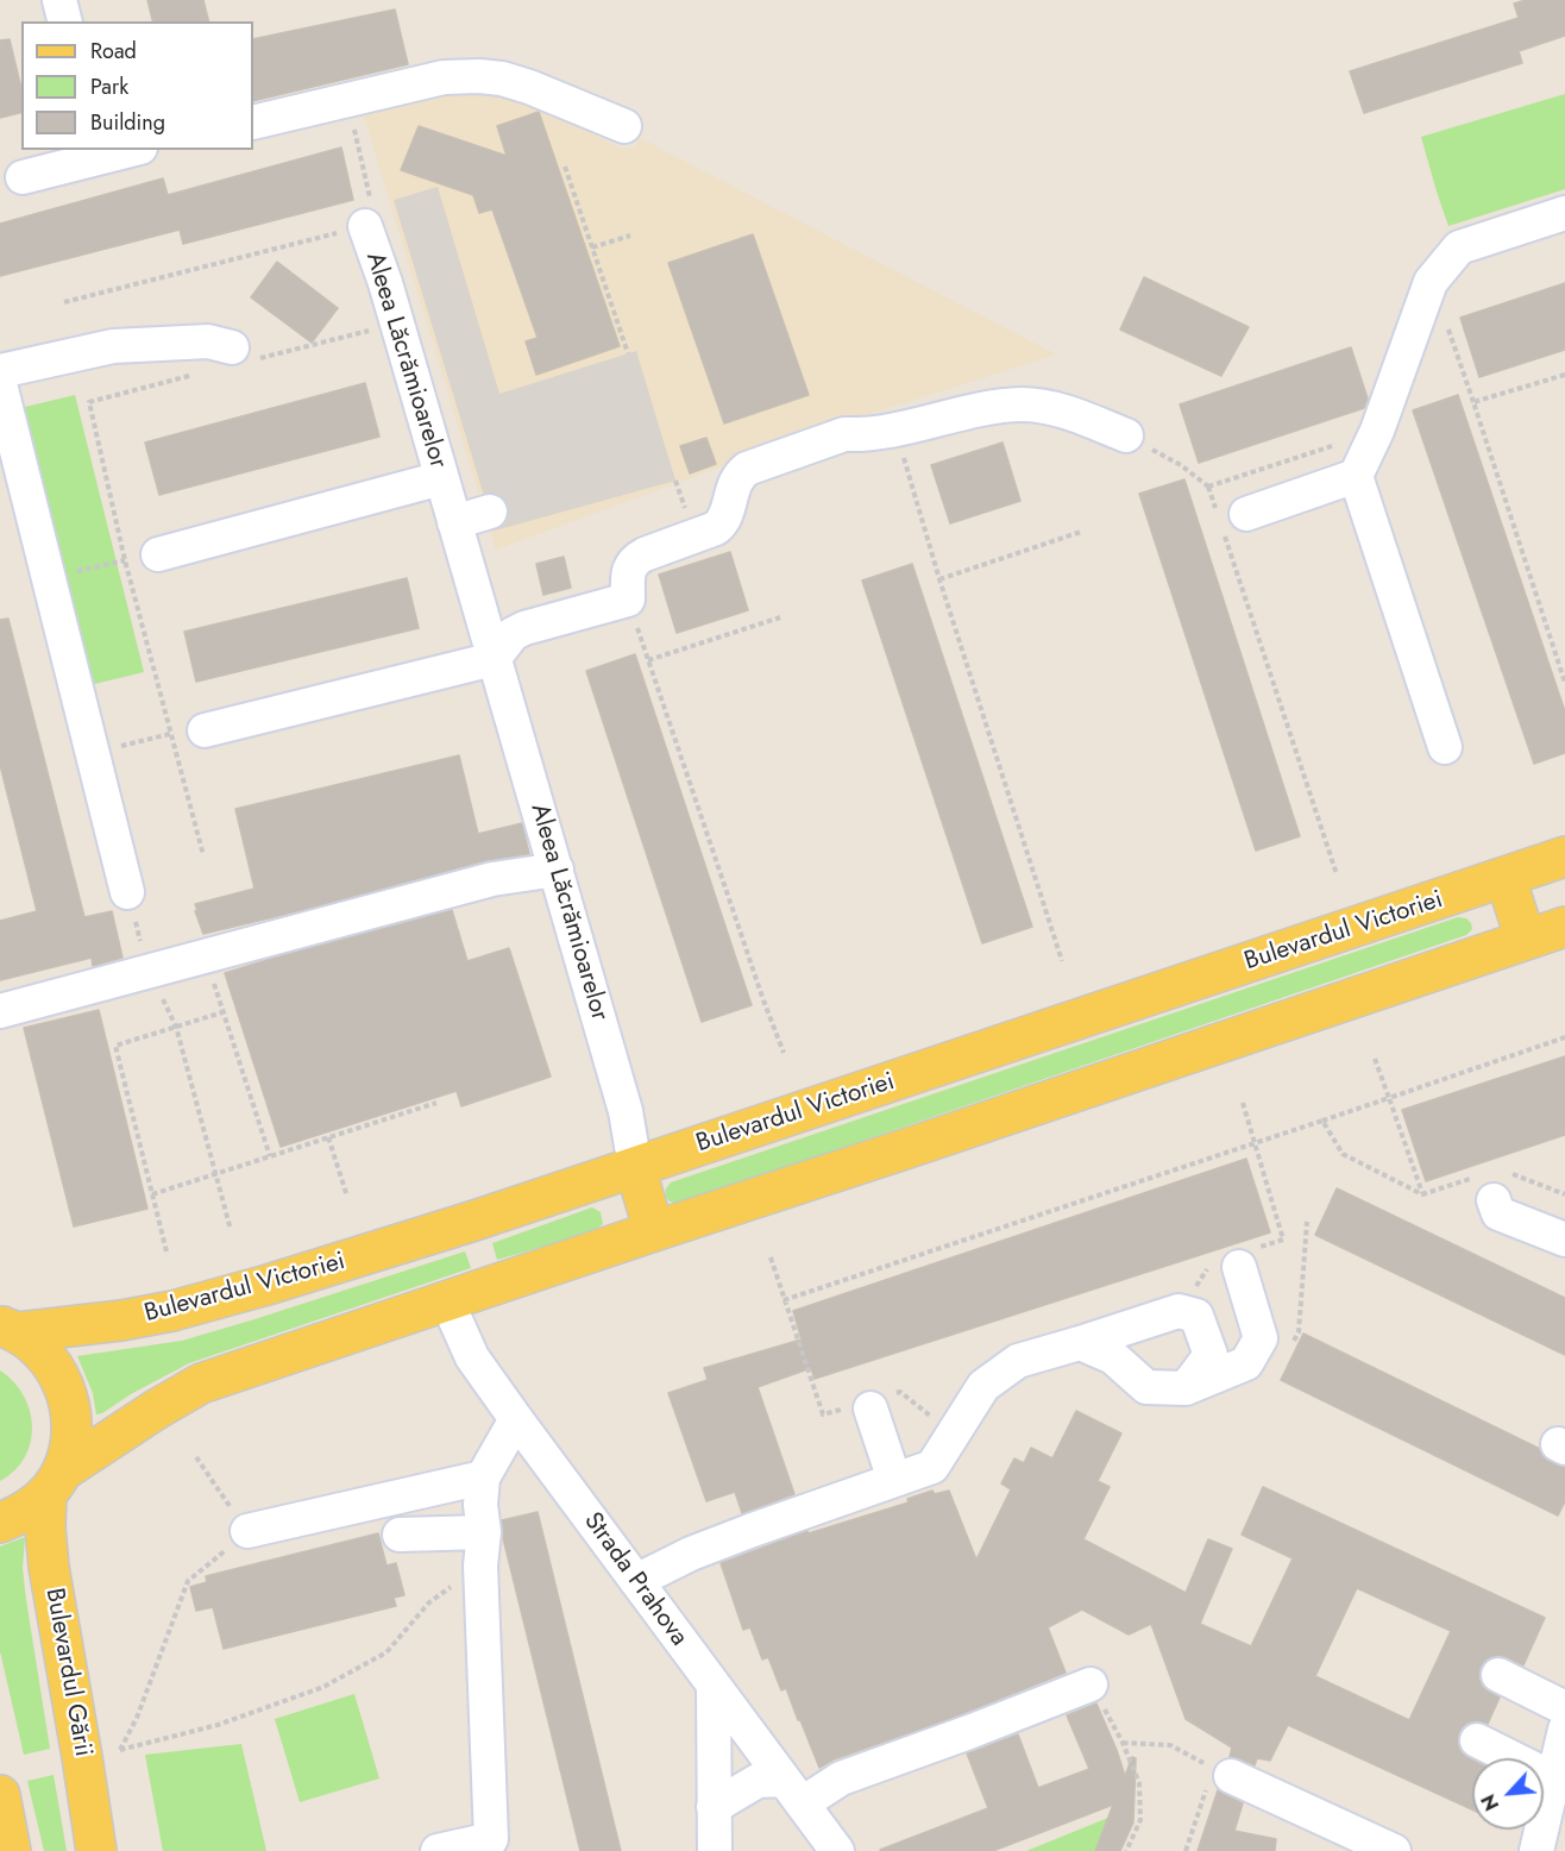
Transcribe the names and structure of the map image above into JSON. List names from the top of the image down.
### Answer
{
  "streets": {
    "main road": ["Bulevardul Victoriei", "Bulevardul Gării"],
    "street": ["Aleea Lăcrămioarelor", "Strada Prahova"]
  },
  "crossings": [
    ["Aleea Lăcrămioarelor", "Bulevardul Victoriei"],
    ["Bulevardul Victoriei", "Bulevardul Gării"]
  ],
  "legend": ["Road", "Park", "Building"],
  "north": "bottom left"
}
